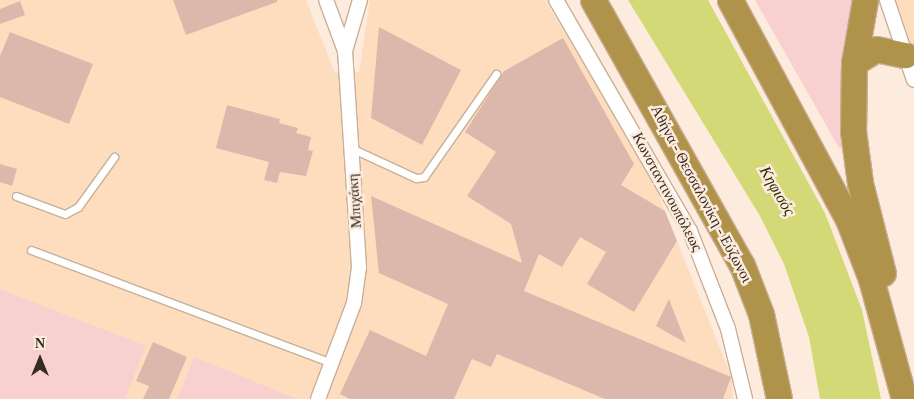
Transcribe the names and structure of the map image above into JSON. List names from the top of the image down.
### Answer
{
  "streets": {
    "highway": ["Αθήνα - Θεσσαλονίκη - Εύζωνοι"],
    "street": ["Κωνσταντινουπόλεως", "Μπιχάκη"]
  },
  "water": ["Κηφισός"],
  "north": "top"
}
